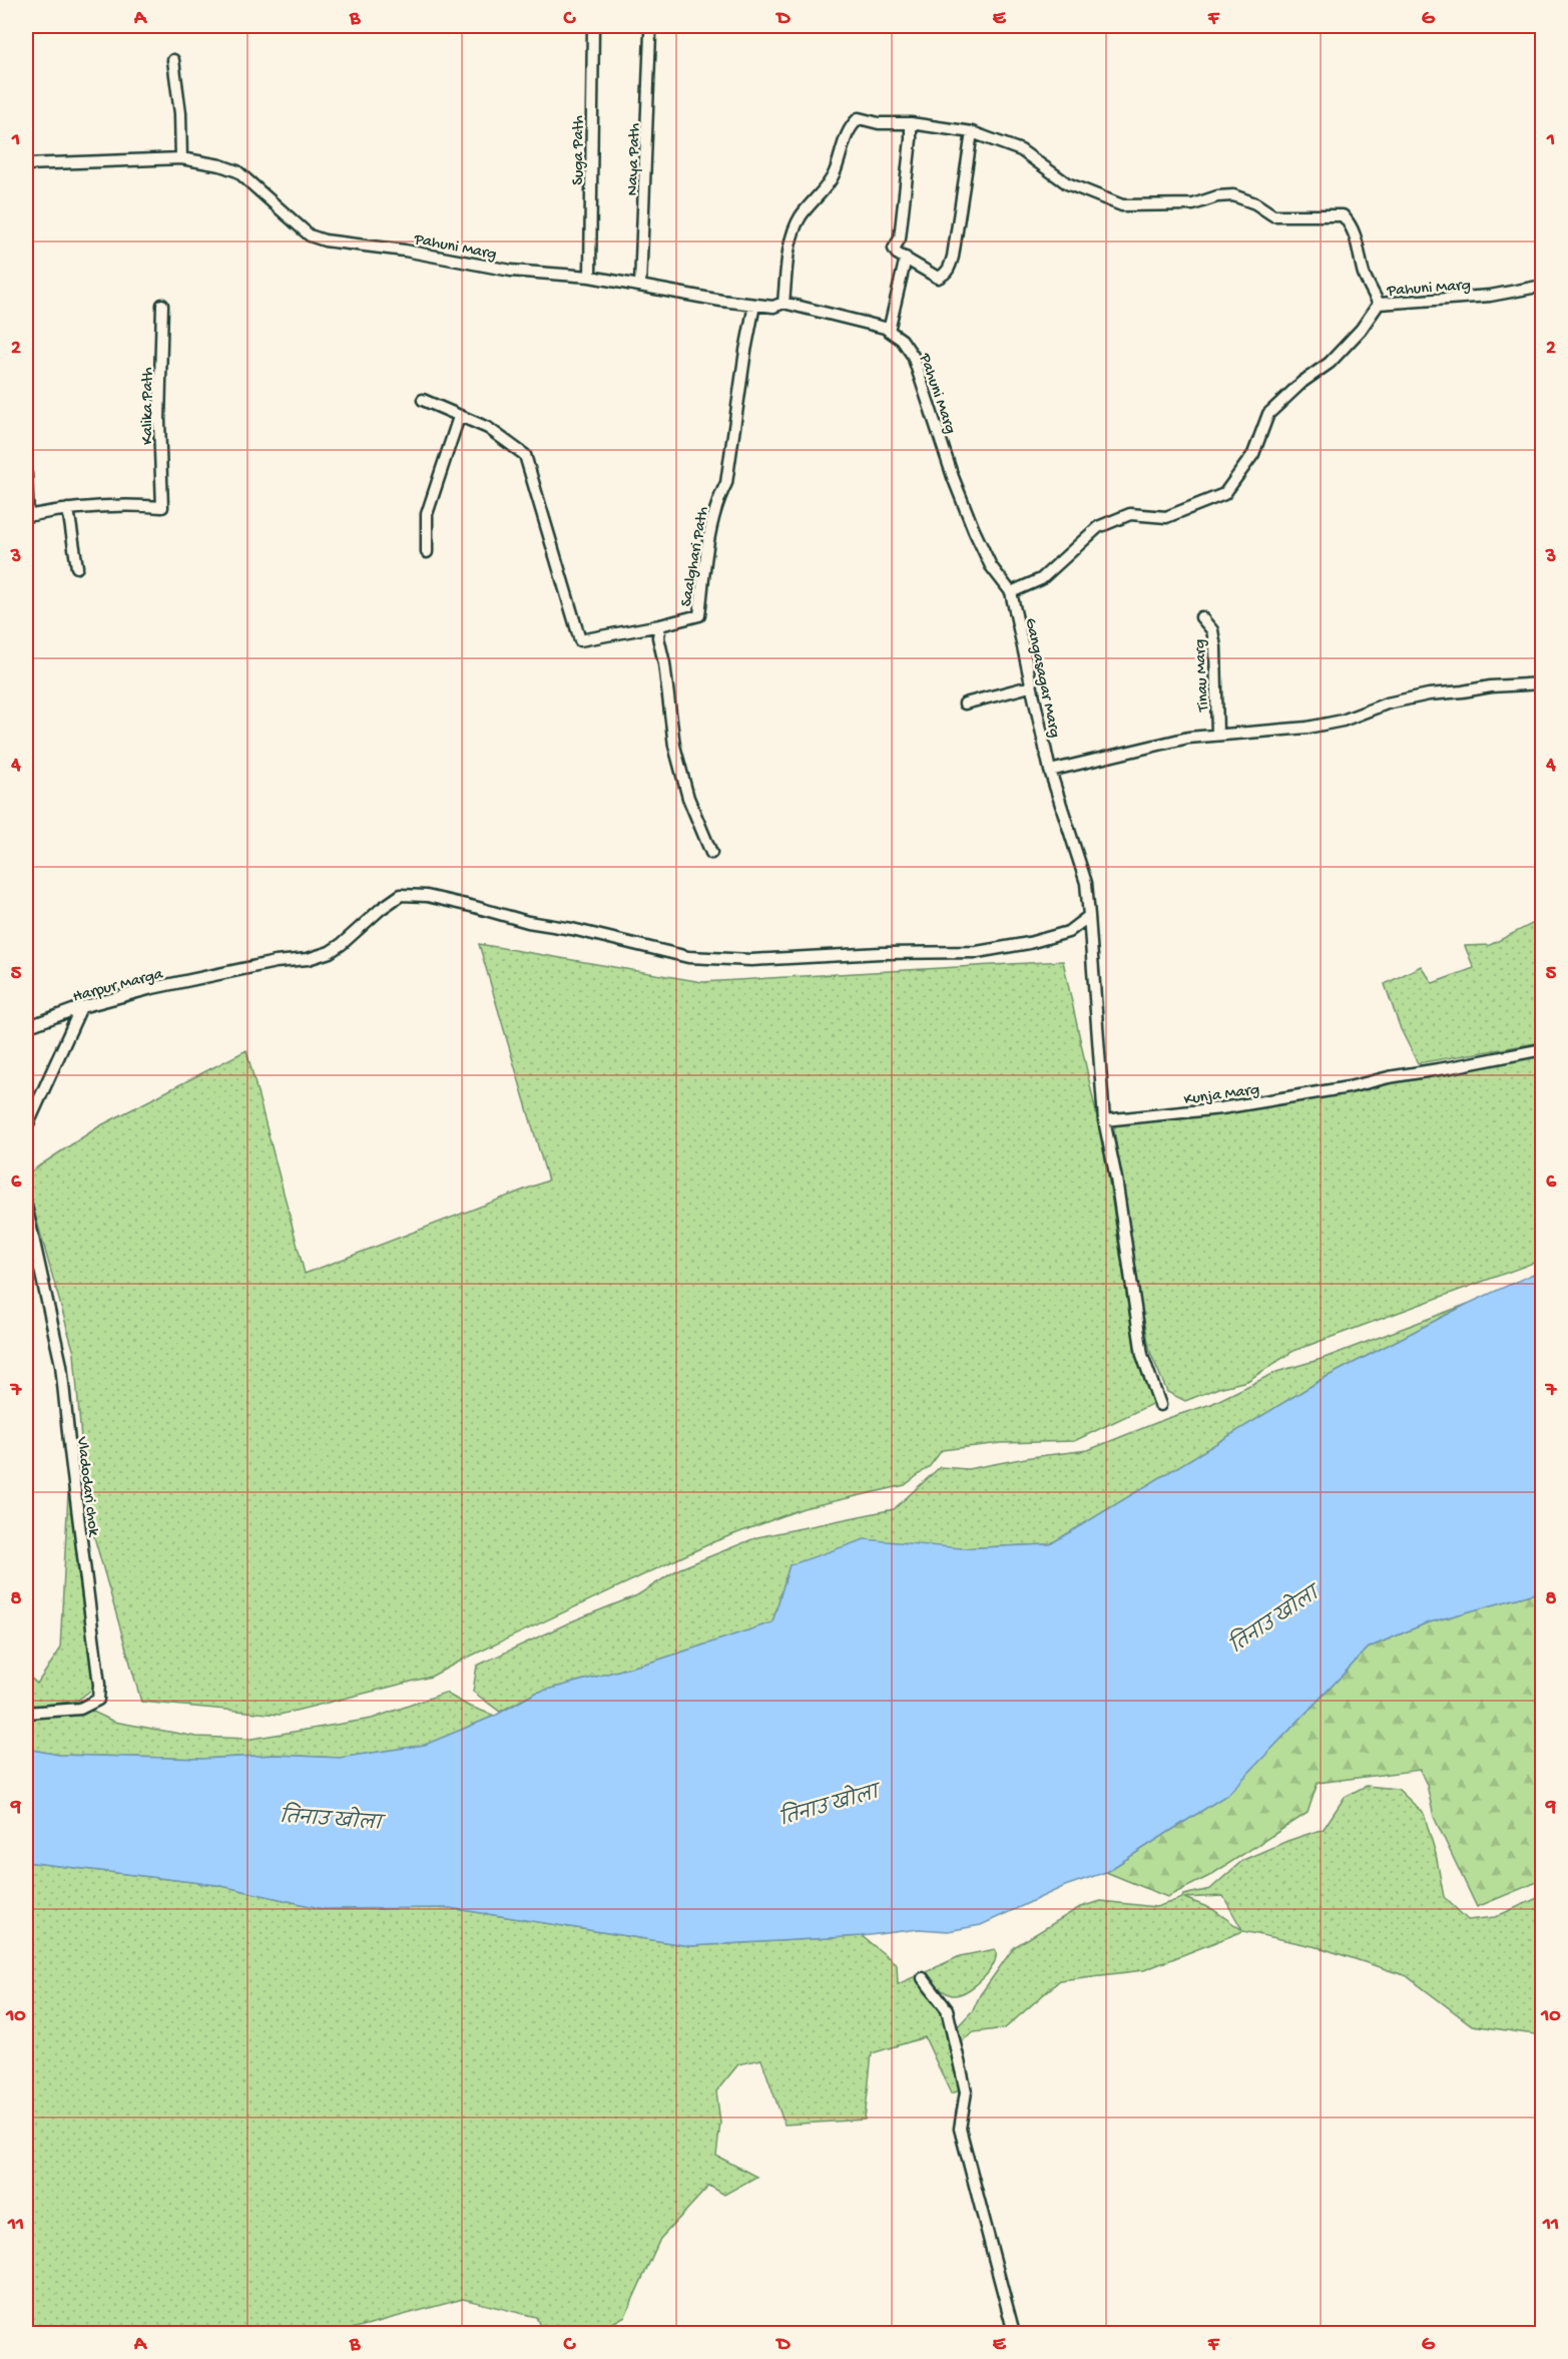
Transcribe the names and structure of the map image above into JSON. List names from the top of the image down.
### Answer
{
  "streets": {
    "street": [
      "Suga Path",
      "Naya Path",
      "Pahuni Marg",
      "Kalika Path",
      "Saalghari Path",
      "Tinau Marg",
      "Gangasagar Marg",
      "Harpur Marga",
      "Kunja Marg",
      "Vladodari chok"
    ]
  },
  "crossings": [
    ["Suga Path", "Pahuni Marg"],
    ["Naya Path", "Pahuni Marg"],
    ["Pahuni Marg", "Saalghari Path"],
    ["Pahuni Marg", "Gangasagar Marg"],
    ["Gangasagar Marg", "Harpur Marga"]
  ],
  "water": ["तिनाउ खोला"],
  "grid": {
    "columns": [
      "A",
      "B",
      "C",
      "D",
      "E",
      "F",
      "G"
    ],
    "rows": [
      "1",
      "2",
      "3",
      "4",
      "5",
      "6",
      "7",
      "8",
      "9",
      "10",
      "11"
    ]
  }
}
